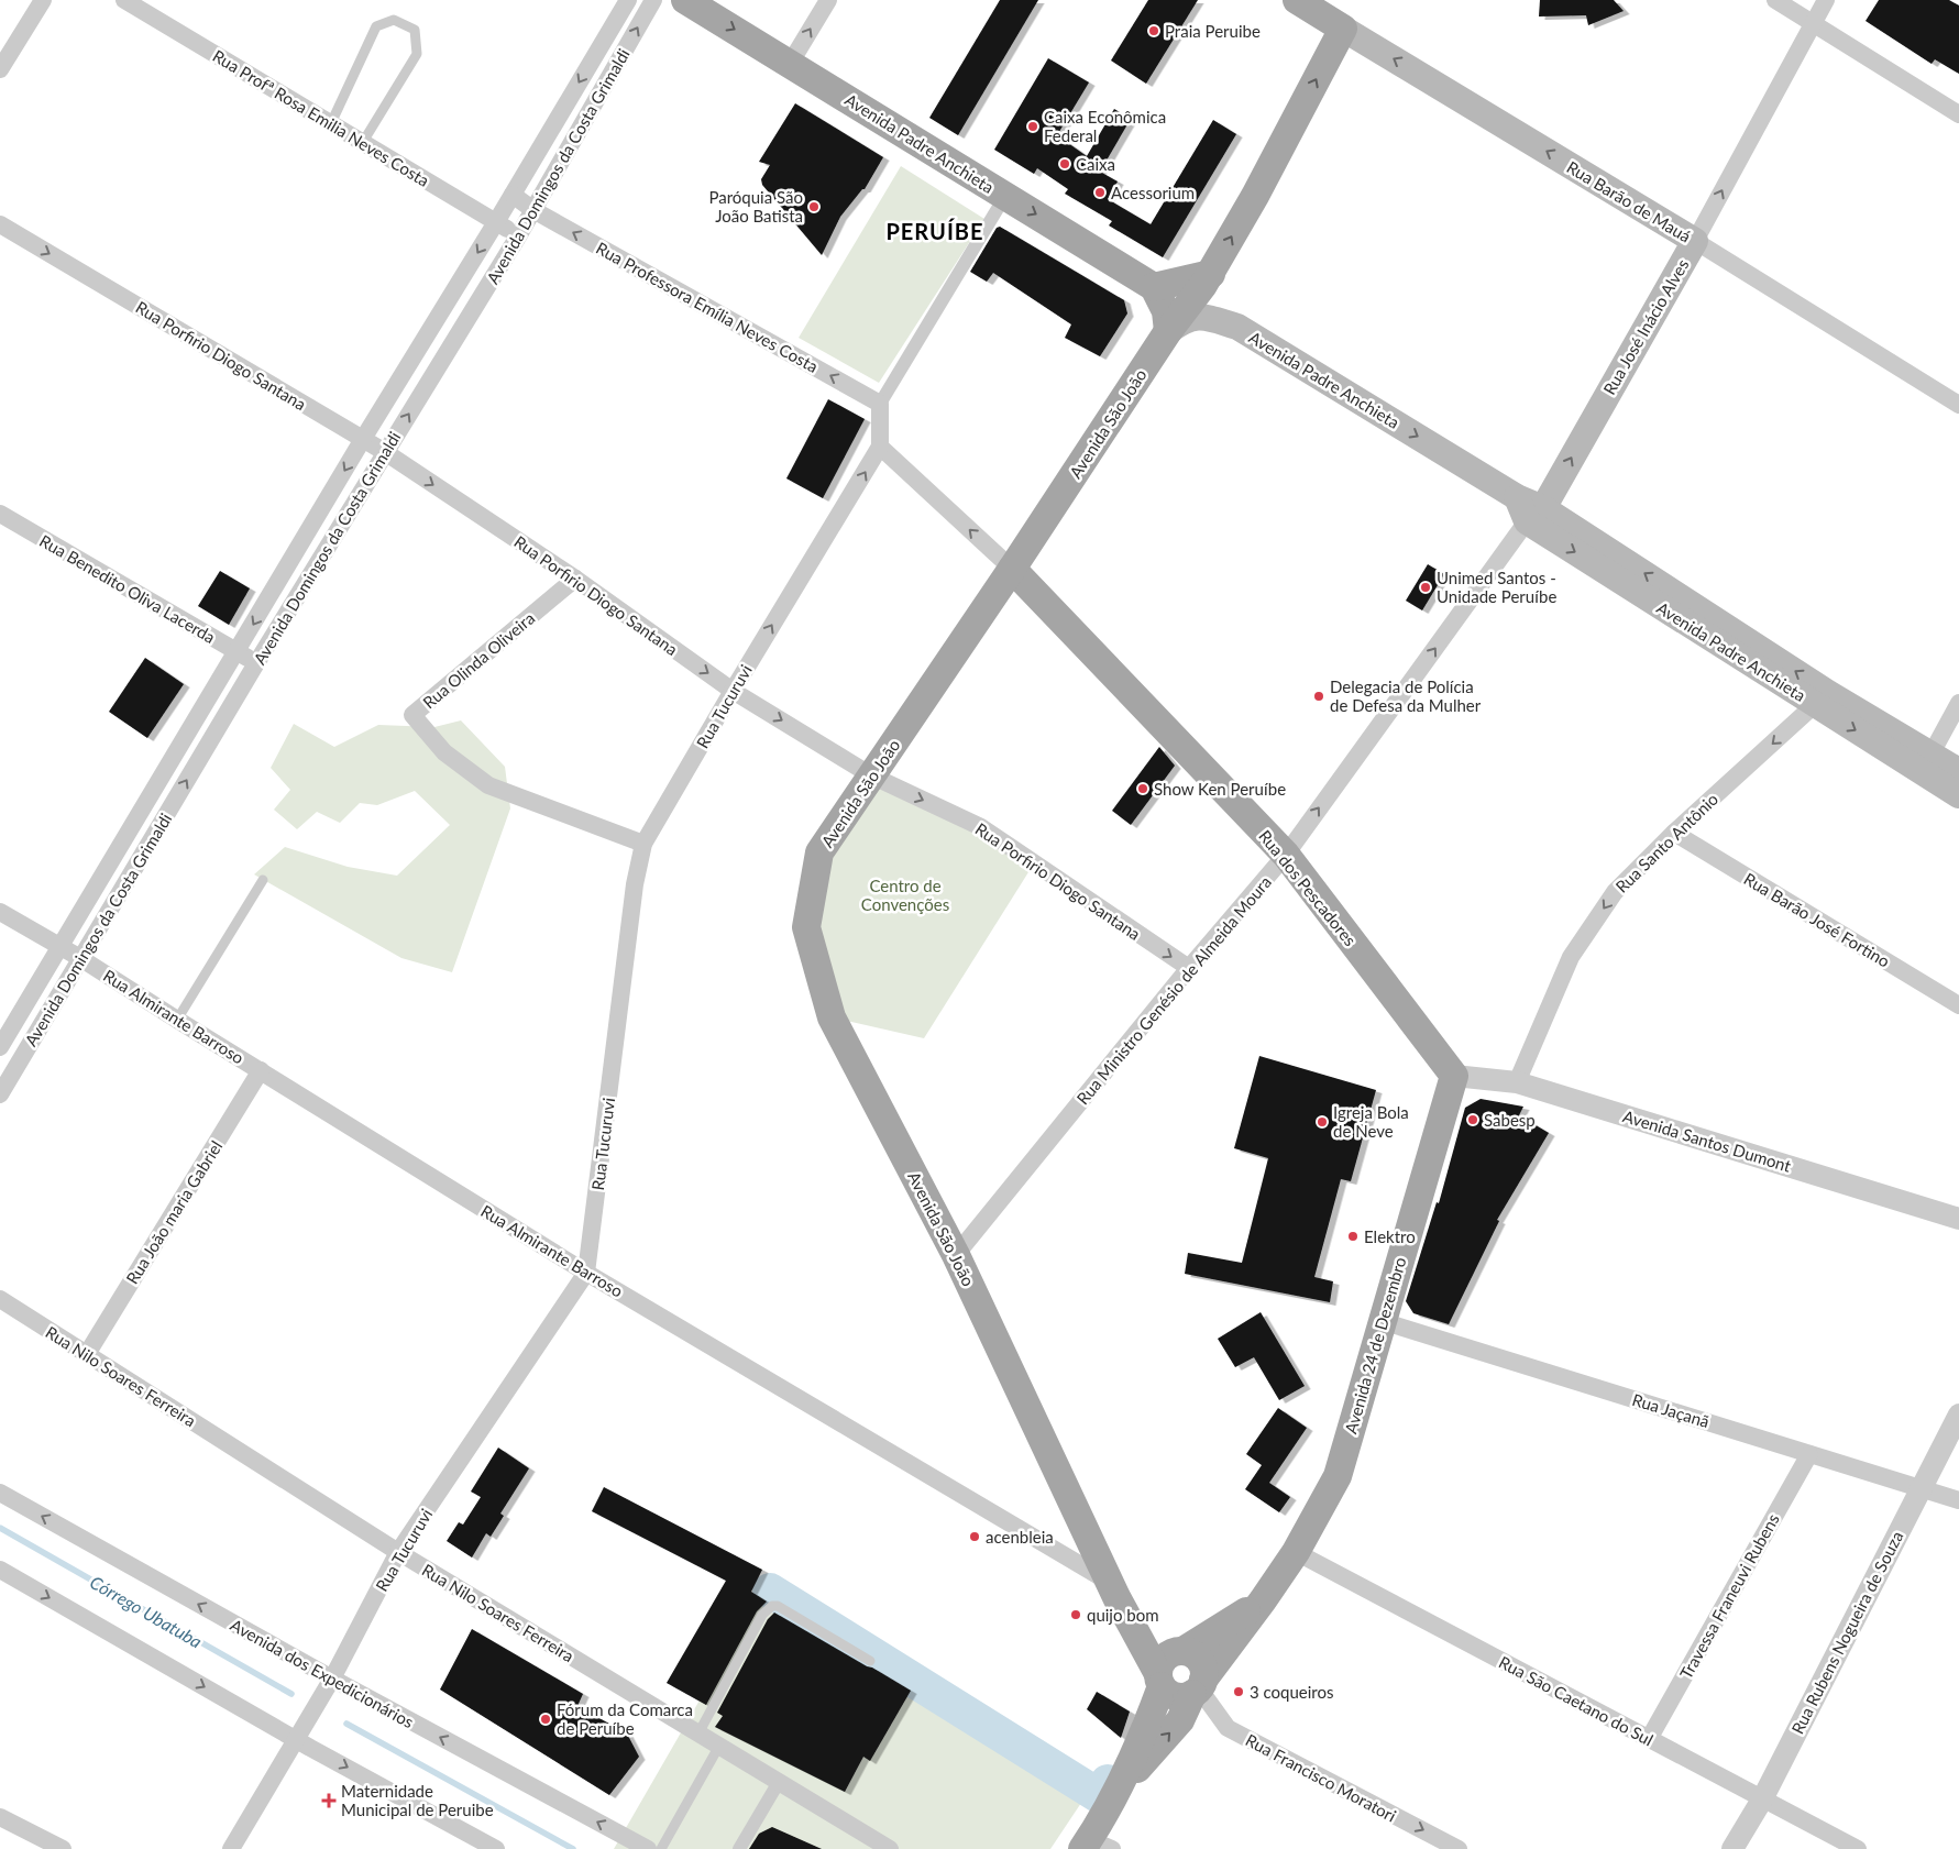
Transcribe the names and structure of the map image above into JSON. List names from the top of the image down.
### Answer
{
  "streets": {
    "main road": [
      "Avenida Padre Anchieta",
      "Rua Barão de Mauá",
      "Rua José Inácio Alves",
      "Avenida São João",
      "Rua dos Pescadores",
      "Avenida 24 de Dezembro"
    ],
    "street": [
      "Rua Profª Rosa Emilia Neves Costa",
      "Avenida Domingos da Costa Grimaldi",
      "Rua Professora Emília Neves Costa",
      "Rua Porfirio Diogo Santana",
      "Rua Benedito Oliva Lacerda",
      "Rua Olinda Oliveira",
      "Rua Tucuruvi",
      "Rua Santo Antônio",
      "Rua Barão José Fortino",
      "Rua Ministro Genésio de Almeida Moura",
      "Rua Almirante Barroso",
      "Avenida Santos Dumont",
      "Rua João maria Gabriel",
      "Rua Nilo Soares Ferreira",
      "Rua Jaçanã",
      "Travessa Franeuvi Rubens",
      "Rua Rubens Nogueira de Souza",
      "Avenida dos Expedicionários",
      "Rua São Caetano do Sul",
      "Rua Francisco Moratori"
    ]
  },
  "crossings": [
    ["Rua Profª Rosa Emilia Neves Costa", "Avenida Domingos da Costa Grimaldi"],
    ["Avenida Padre Anchieta", "Rua José Inácio Alves"],
    ["Avenida Padre Anchieta", "Avenida São João"],
    ["Avenida Padre Anchieta", "Rua Santo Antônio"],
    ["Avenida Padre Anchieta", "Rua Ministro Genésio de Almeida Moura"],
    ["Avenida Domingos da Costa Grimaldi", "Rua Professora Emília Neves Costa"],
    ["Avenida Domingos da Costa Grimaldi", "Rua Porfirio Diogo Santana"],
    ["Avenida Domingos da Costa Grimaldi", "Rua Benedito Oliva Lacerda"],
    ["Avenida Domingos da Costa Grimaldi", "Rua Almirante Barroso"],
    ["Rua Barão de Mauá", "Rua José Inácio Alves"],
    ["Rua Barão de Mauá", "Avenida São João"],
    ["Rua José Inácio Alves", "Rua Ministro Genésio de Almeida Moura"],
    ["Rua Porfirio Diogo Santana", "Avenida São João"],
    ["Rua Porfirio Diogo Santana", "Rua Olinda Oliveira"],
    ["Rua Porfirio Diogo Santana", "Rua Tucuruvi"],
    ["Rua Porfirio Diogo Santana", "Rua Ministro Genésio de Almeida Moura"],
    ["Avenida São João", "Rua dos Pescadores"],
    ["Avenida São João", "Rua Ministro Genésio de Almeida Moura"],
    ["Avenida São João", "Rua Almirante Barroso"],
    ["Avenida São João", "Avenida 24 de Dezembro"],
    ["Avenida São João", "Rua Francisco Moratori"],
    ["Rua Olinda Oliveira", "Rua Tucuruvi"],
    ["Rua Tucuruvi", "Rua Almirante Barroso"],
    ["Rua Tucuruvi", "Rua Nilo Soares Ferreira"],
    ["Rua Tucuruvi", "Avenida dos Expedicionários"],
    ["Rua Santo Antônio", "Rua Barão José Fortino"],
    ["Rua Santo Antônio", "Avenida Santos Dumont"],
    ["Rua dos Pescadores", "Rua Ministro Genésio de Almeida Moura"],
    ["Rua dos Pescadores", "Avenida Santos Dumont"],
    ["Rua dos Pescadores", "Avenida 24 de Dezembro"],
    ["Rua Almirante Barroso", "Rua João maria Gabriel"],
    ["Avenida Santos Dumont", "Avenida 24 de Dezembro"],
    ["Rua João maria Gabriel", "Rua Nilo Soares Ferreira"],
    ["Avenida 24 de Dezembro", "Rua Jaçanã"],
    ["Avenida 24 de Dezembro", "Rua São Caetano do Sul"],
    ["Avenida 24 de Dezembro", "Rua Francisco Moratori"],
    ["Rua Jaçanã", "Travessa Franeuvi Rubens"],
    ["Rua Jaçanã", "Rua Rubens Nogueira de Souza"],
    ["Travessa Franeuvi Rubens", "Rua São Caetano do Sul"],
    ["Rua Rubens Nogueira de Souza", "Rua São Caetano do Sul"]
  ],
  "one_way": [
    "Avenida Padre Anchieta",
    "Rua Barão de Mauá",
    "Rua Professora Emília Neves Costa",
    "Rua José Inácio Alves",
    "Rua Porfirio Diogo Santana",
    "Rua Santo Antônio",
    "Rua Ministro Genésio de Almeida Moura",
    "Rua Francisco Moratori"
  ],
  "districts": ["PERUÍBE"],
  "water": ["Córrego Ubatuba"],
  "parks": ["Centro de Convenções"],
  "places": {
    "other": [
      "Praia Peruibe",
      "Caixa Econômica Federal",
      "Caixa",
      "Acessorium",
      "Paróquia São João Batista",
      "Unimed Santos - Unidade Peruíbe",
      "Delegacia de Polícia de Defesa da Mulher",
      "Show Ken Peruíbe",
      "Sabesp",
      "Igreja Bola de Neve",
      "Elektro",
      "acenbleia",
      "quijo bom",
      "3 coqueiros",
      "Fórum da Comarca de Peruíbe"
    ],
    "health": ["Maternidade Municipal de Peruibe"]
  }
}
